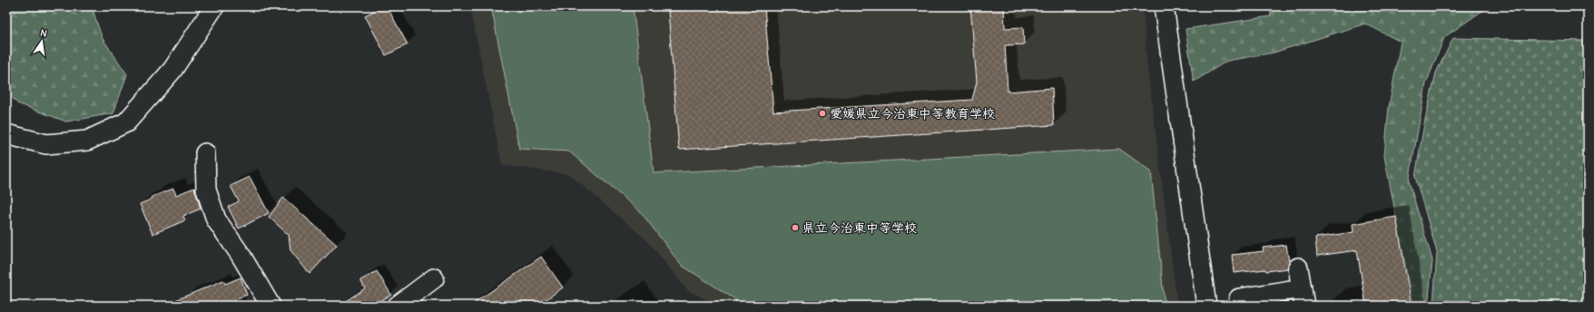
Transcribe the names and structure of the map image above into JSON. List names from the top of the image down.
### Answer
{
  "places": ["愛媛県立今治東中等教育学校", "県立今治東中等学校"],
  "north": "top"
}
